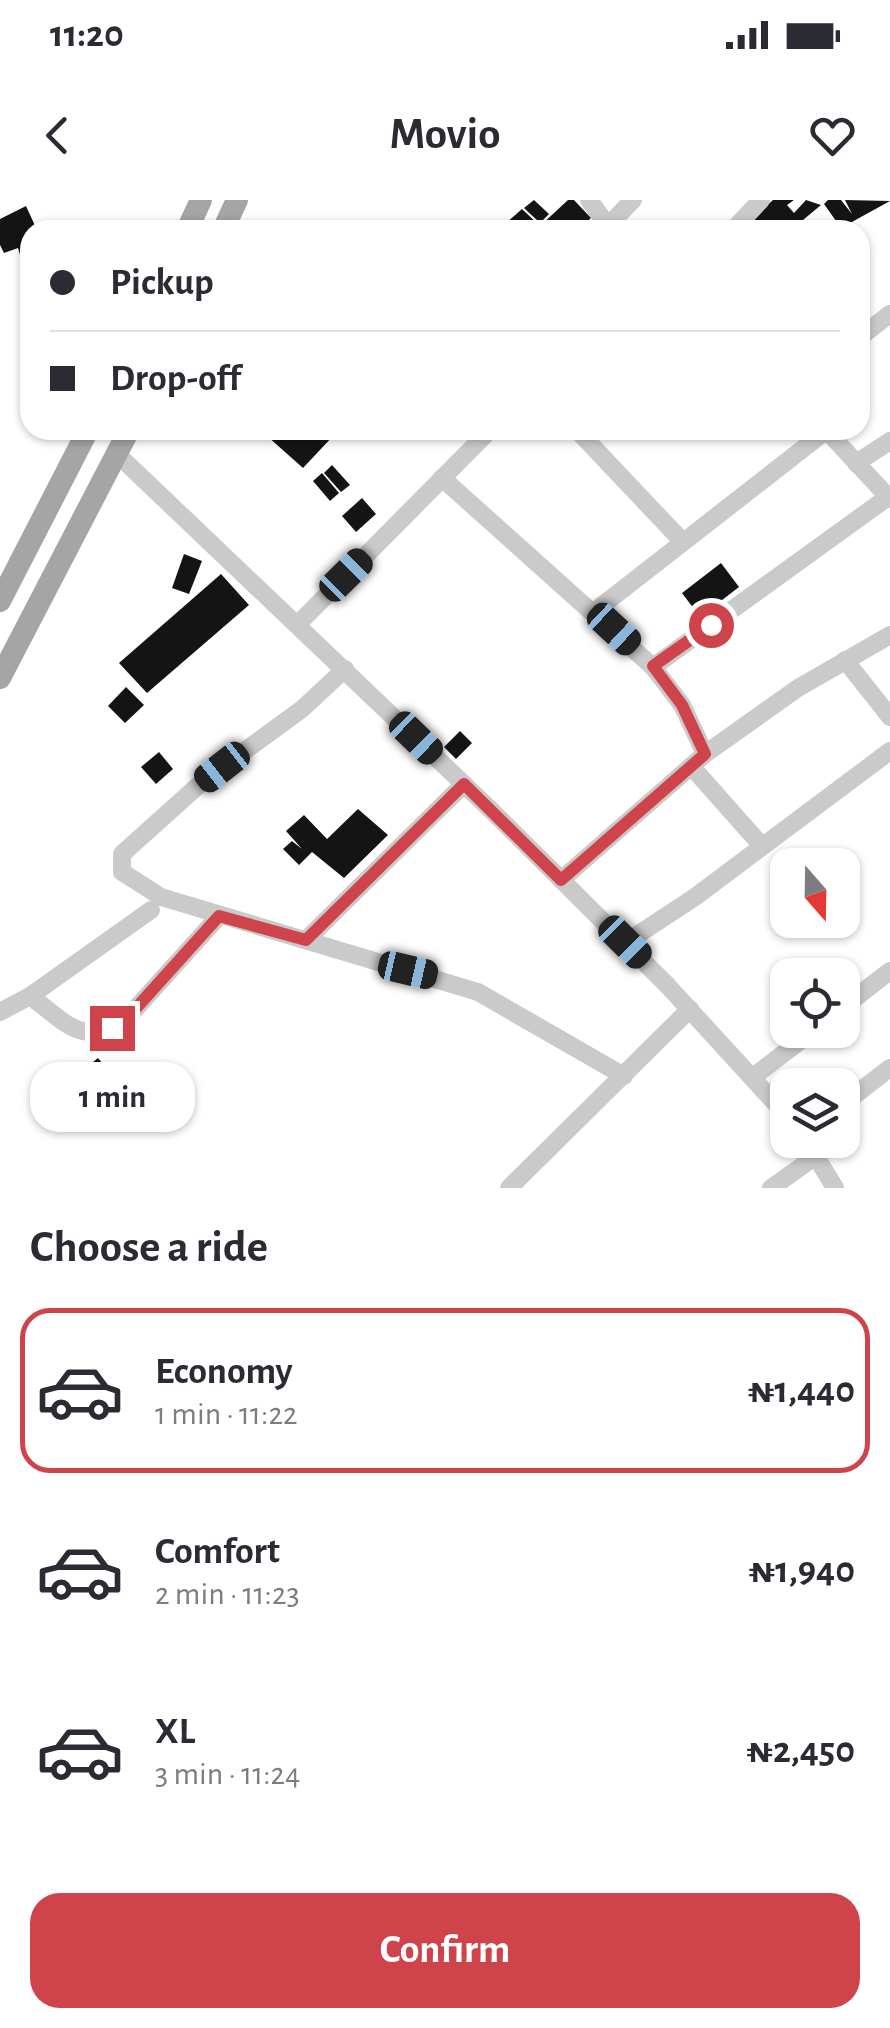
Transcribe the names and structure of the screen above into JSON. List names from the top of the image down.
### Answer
{
  "north": "bottom",
  "page": {
    "status": "11:20",
    "header": "Movio",
    "banner": ["Pickup", "Drop-off"],
    "bubble": "1 min",
    "heading": "Choose a ride",
    "list": [
      {
        "name": "Economy",
        "note": "1 min · 11:22",
        "value": "₦1,440"
      },
      {
        "name": "Comfort",
        "note": "2 min · 11:23",
        "value": "₦1,940"
      },
      {
        "name": "XL",
        "note": "3 min · 11:24",
        "value": "₦2,450"
      }
    ],
    "buttons": "Confirm"
  }
}
